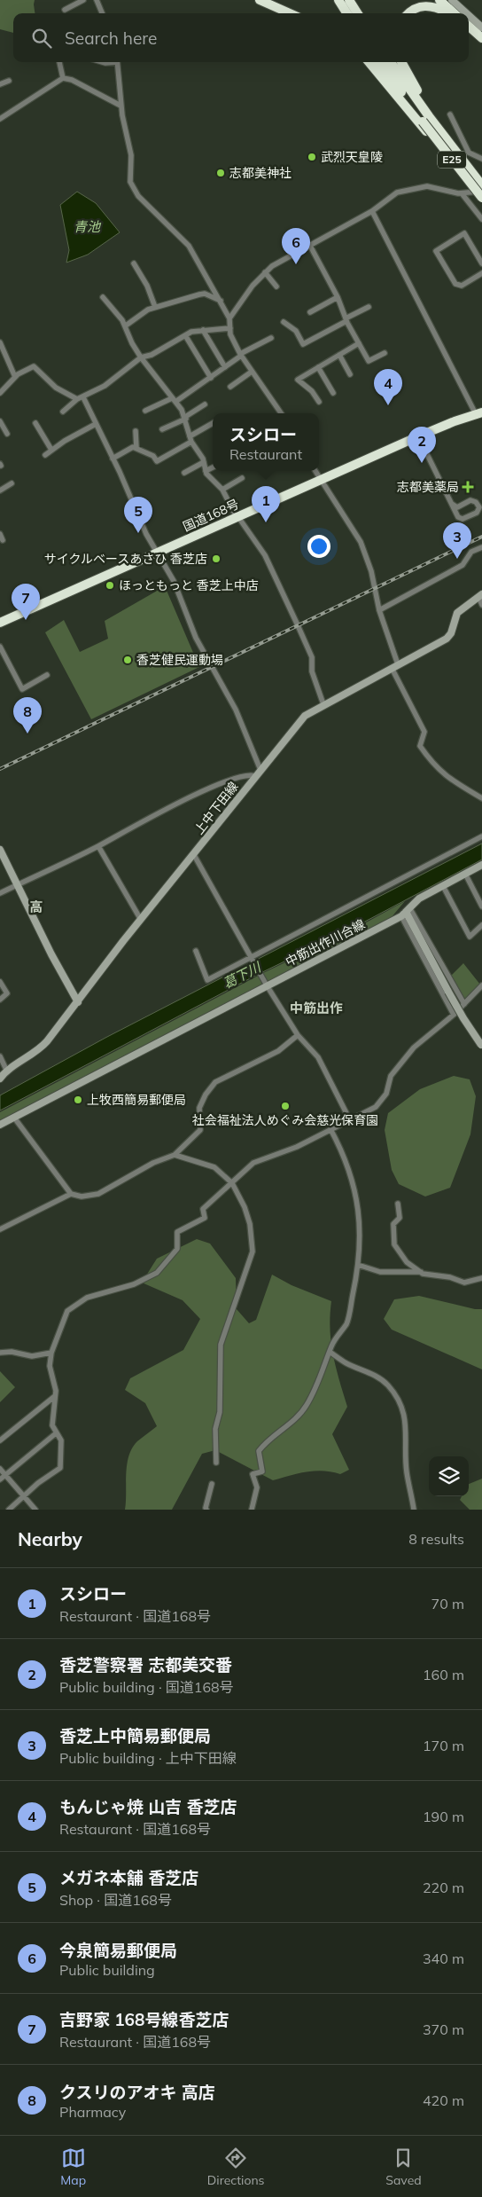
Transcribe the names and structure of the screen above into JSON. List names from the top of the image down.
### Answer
{
  "streets": {
    "highway": ["E25", "国道168号"],
    "main road": ["上中下田線", "中筋出作川合線"]
  },
  "districts": ["高", "中筋出作"],
  "water": ["青池", "葛下川"],
  "places": {
    "other": [
      "武烈天皇陵",
      "志都美神社",
      "サイクルベースあさひ 香芝店",
      "ほっともっと 香芝上中店",
      "香芝健民運動場",
      "上牧西簡易郵便局",
      "社会福祉法人めぐみ会慈光保育園"
    ],
    "health": ["志都美薬局"]
  },
  "page": {
    "search": "Search here",
    "pins": [
      "6",
      "4",
      "2",
      "1",
      "5",
      "3",
      "7",
      "8"
    ],
    "popup": ["スシロー", "Restaurant"],
    "heading": ["Nearby", "8 results"],
    "list": [
      {
        "mark": "1",
        "name": "スシロー",
        "note": "Restaurant · 国道168号",
        "value": "70 m"
      },
      {
        "mark": "2",
        "name": "香芝警察署 志都美交番",
        "note": "Public building · 国道168号",
        "value": "160 m"
      },
      {
        "mark": "3",
        "name": "香芝上中簡易郵便局",
        "note": "Public building · 上中下田線",
        "value": "170 m"
      },
      {
        "mark": "4",
        "name": "もんじゃ焼 山吉 香芝店",
        "note": "Restaurant · 国道168号",
        "value": "190 m"
      },
      {
        "mark": "5",
        "name": "メガネ本舗 香芝店",
        "note": "Shop · 国道168号",
        "value": "220 m"
      },
      {
        "mark": "6",
        "name": "今泉簡易郵便局",
        "note": "Public building",
        "value": "340 m"
      },
      {
        "mark": "7",
        "name": "吉野家 168号線香芝店",
        "note": "Restaurant · 国道168号",
        "value": "370 m"
      },
      {
        "mark": "8",
        "name": "クスリのアオキ 高店",
        "note": "Pharmacy",
        "value": "420 m"
      }
    ],
    "nav": ["Map", "Directions", "Saved"]
  }
}
